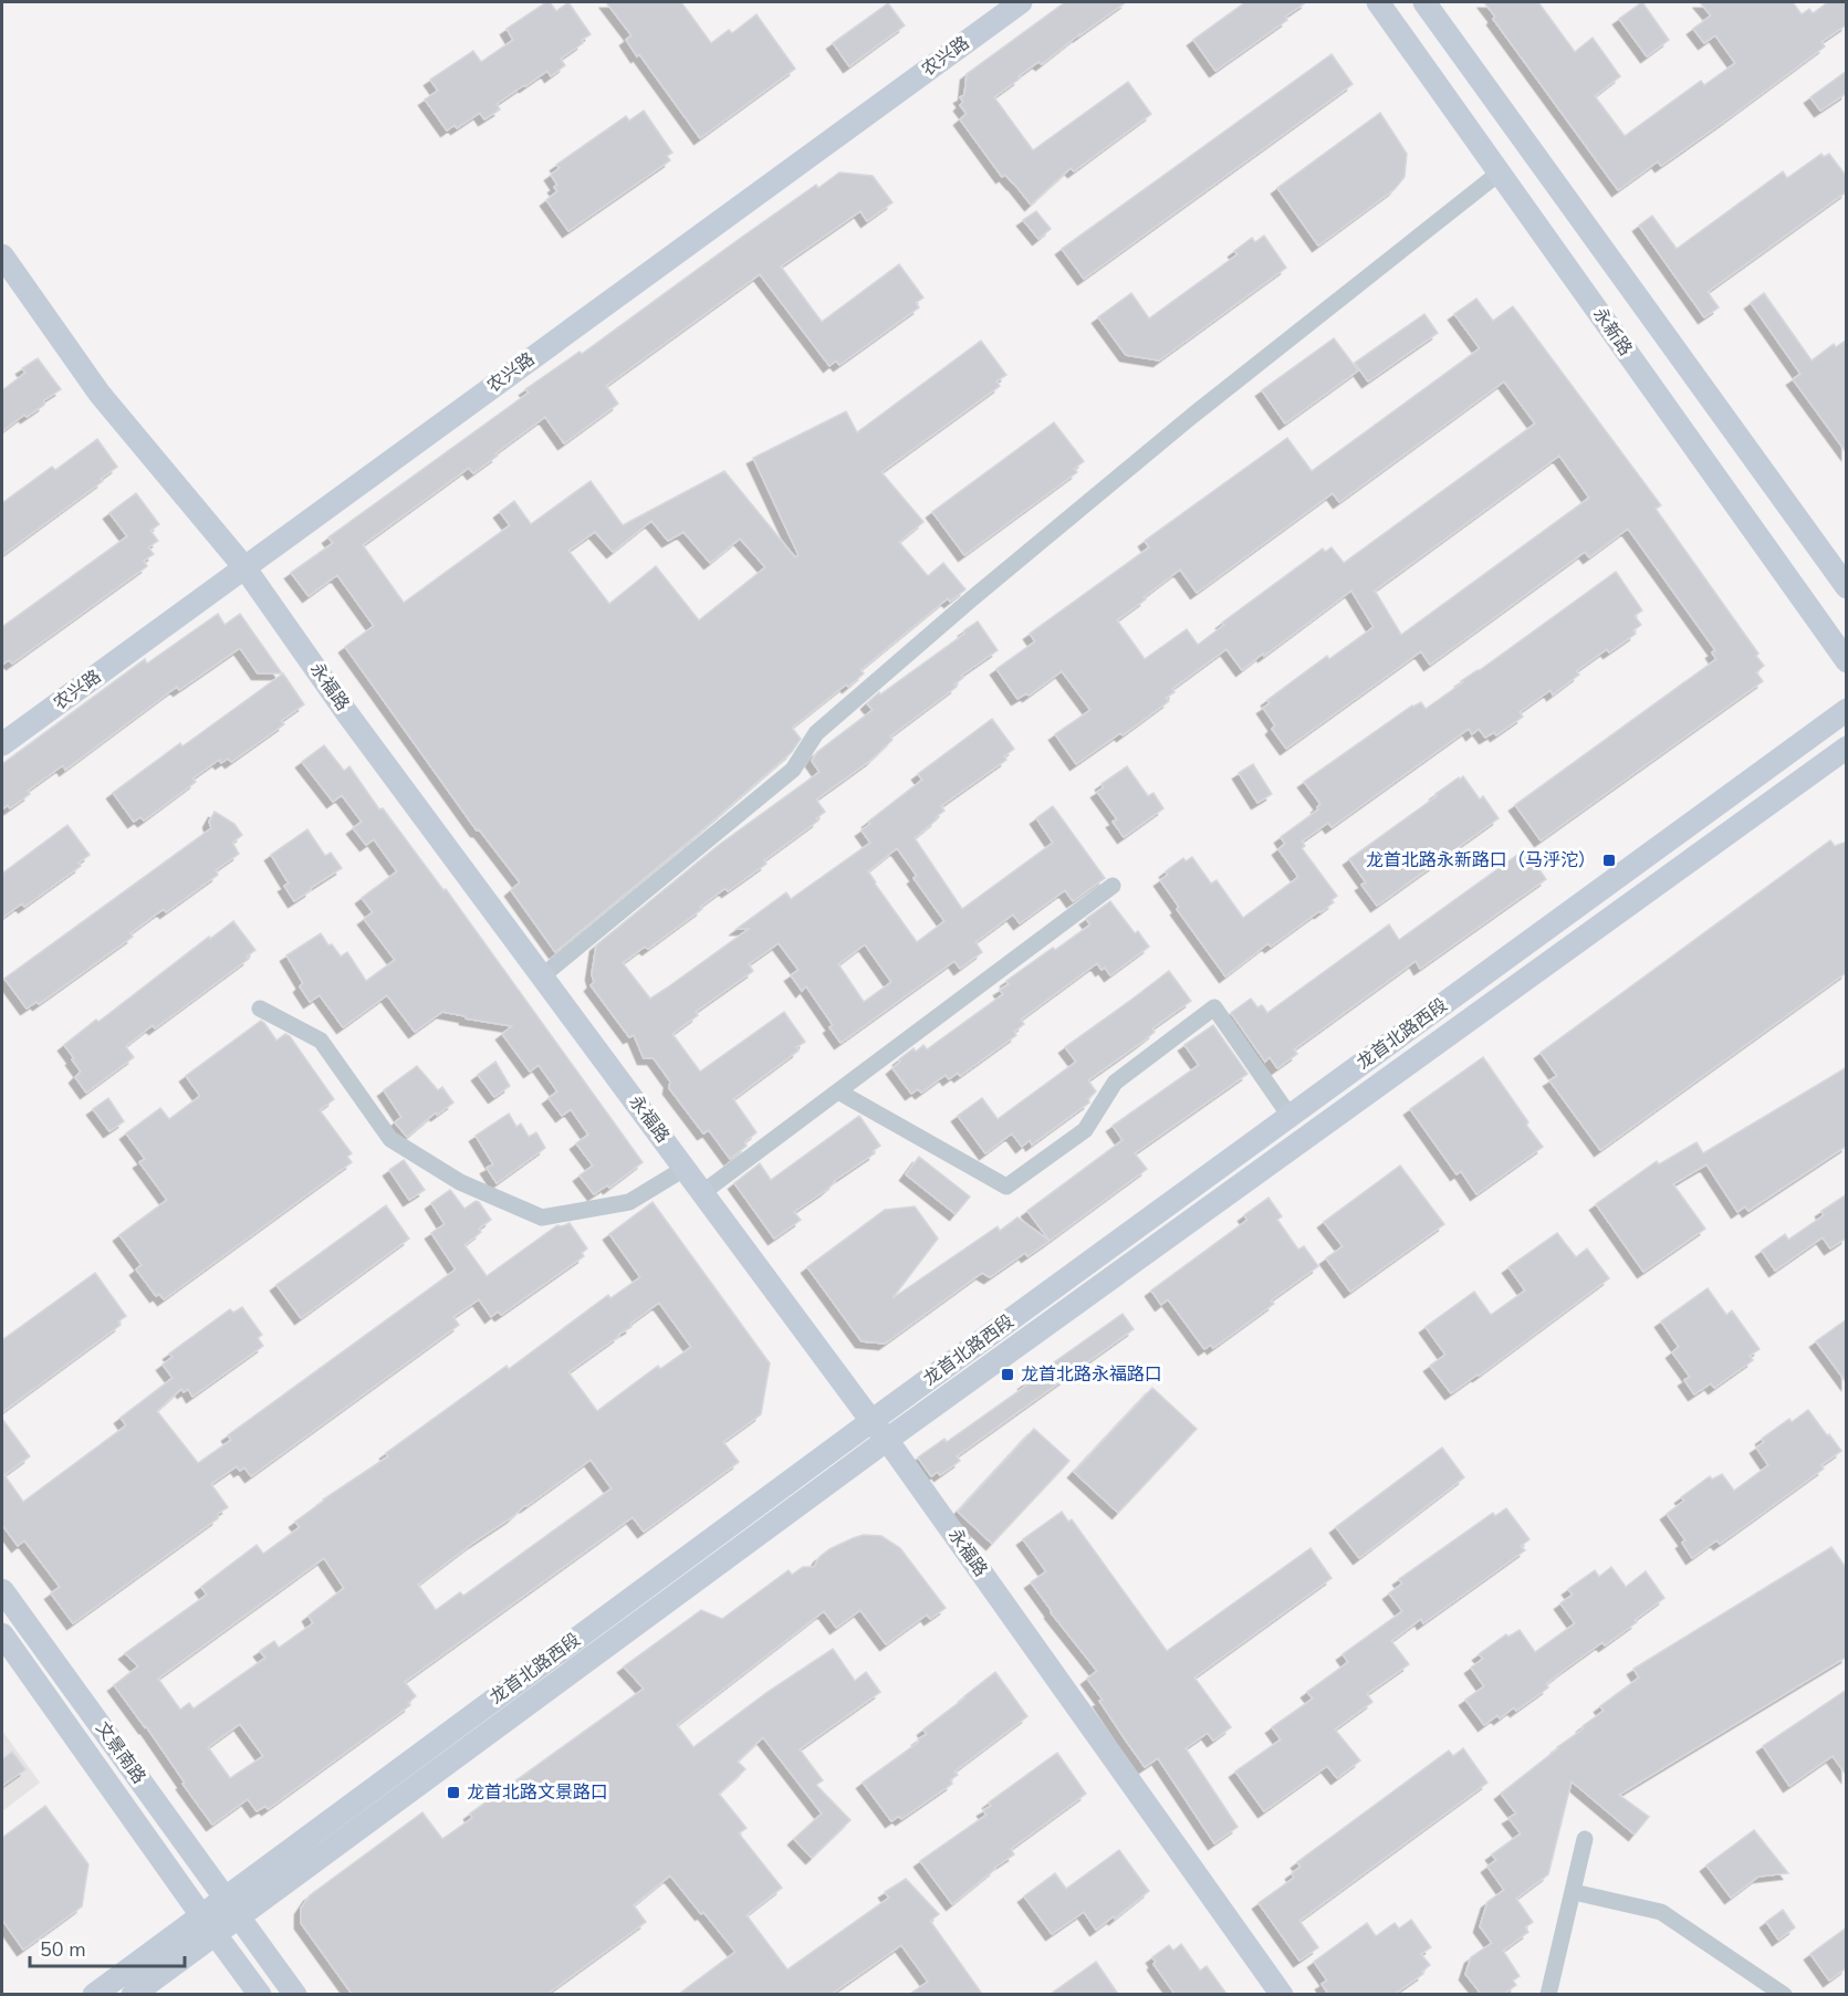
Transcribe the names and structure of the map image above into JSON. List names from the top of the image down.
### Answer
{
  "streets": {
    "street": [
      "农兴路",
      "永新路",
      "永福路",
      "龙首北路西段",
      "文景南路"
    ]
  },
  "crossings": [
    ["农兴路", "永福路"],
    ["永福路", "龙首北路西段"],
    ["龙首北路西段", "文景南路"]
  ],
  "places": {
    "transit": ["龙首北路永新路口（马泘沱）", "龙首北路永福路口", "龙首北路文景路口"]
  },
  "scale_bar": "50 m"
}
